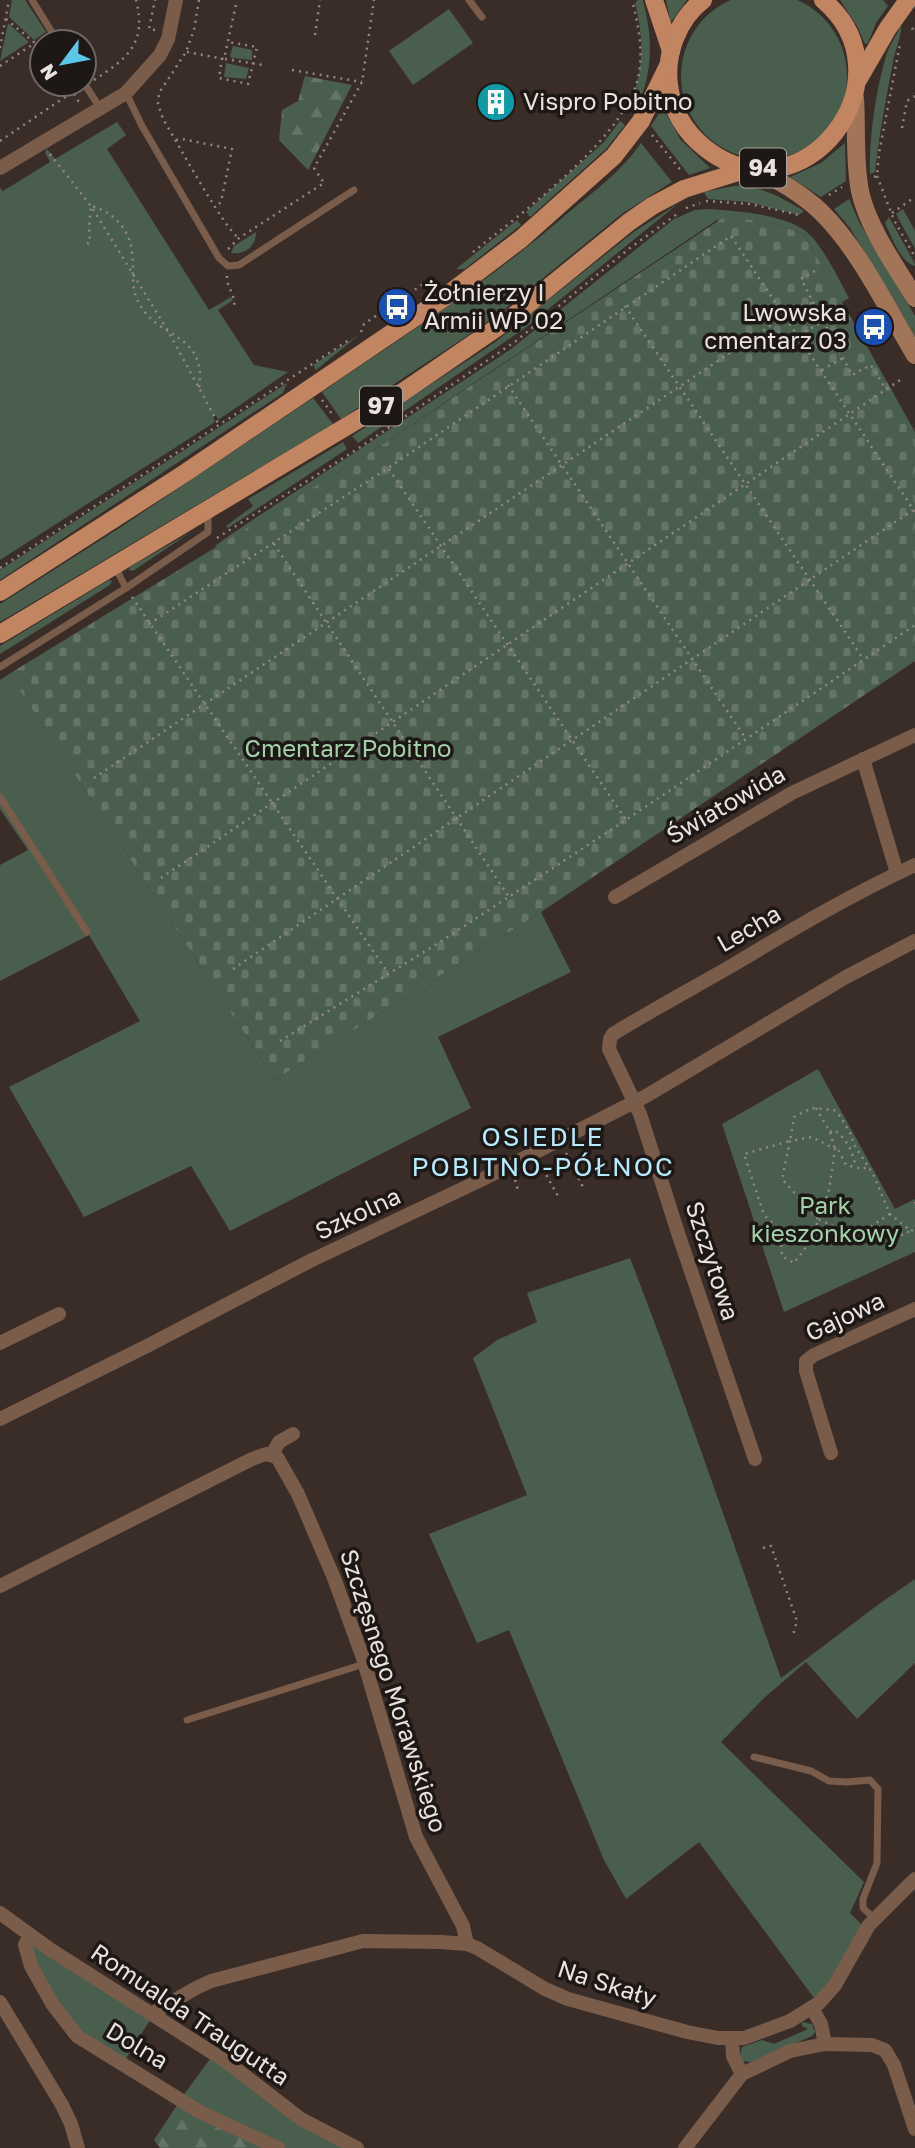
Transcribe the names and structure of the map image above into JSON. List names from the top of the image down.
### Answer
{
  "streets": {
    "main road": ["94", "97"],
    "street": [
      "Światowida",
      "Lecha",
      "Szkolna",
      "Szczytowa",
      "Gajowa",
      "Szczęsnego Morawskiego",
      "Na Skały",
      "Romualda Traugutta",
      "Dolna"
    ]
  },
  "crossings": [
    ["94", "97"],
    ["Lecha", "Szczytowa"],
    ["Szkolna", "Szczytowa"],
    ["Szczęsnego Morawskiego", "Na Skały"],
    ["Na Skały", "Romualda Traugutta"],
    ["Romualda Traugutta", "Dolna"]
  ],
  "districts": ["OSIEDLE POBITNO-PÓŁNOC"],
  "parks": ["Cmentarz Pobitno", "Park kieszonkowy"],
  "places": {
    "building": ["Vispro Pobitno"],
    "bus stop": ["Żołnierzy I Armii WP 02", "Lwowska cmentarz 03"]
  },
  "north": "bottom left"
}
